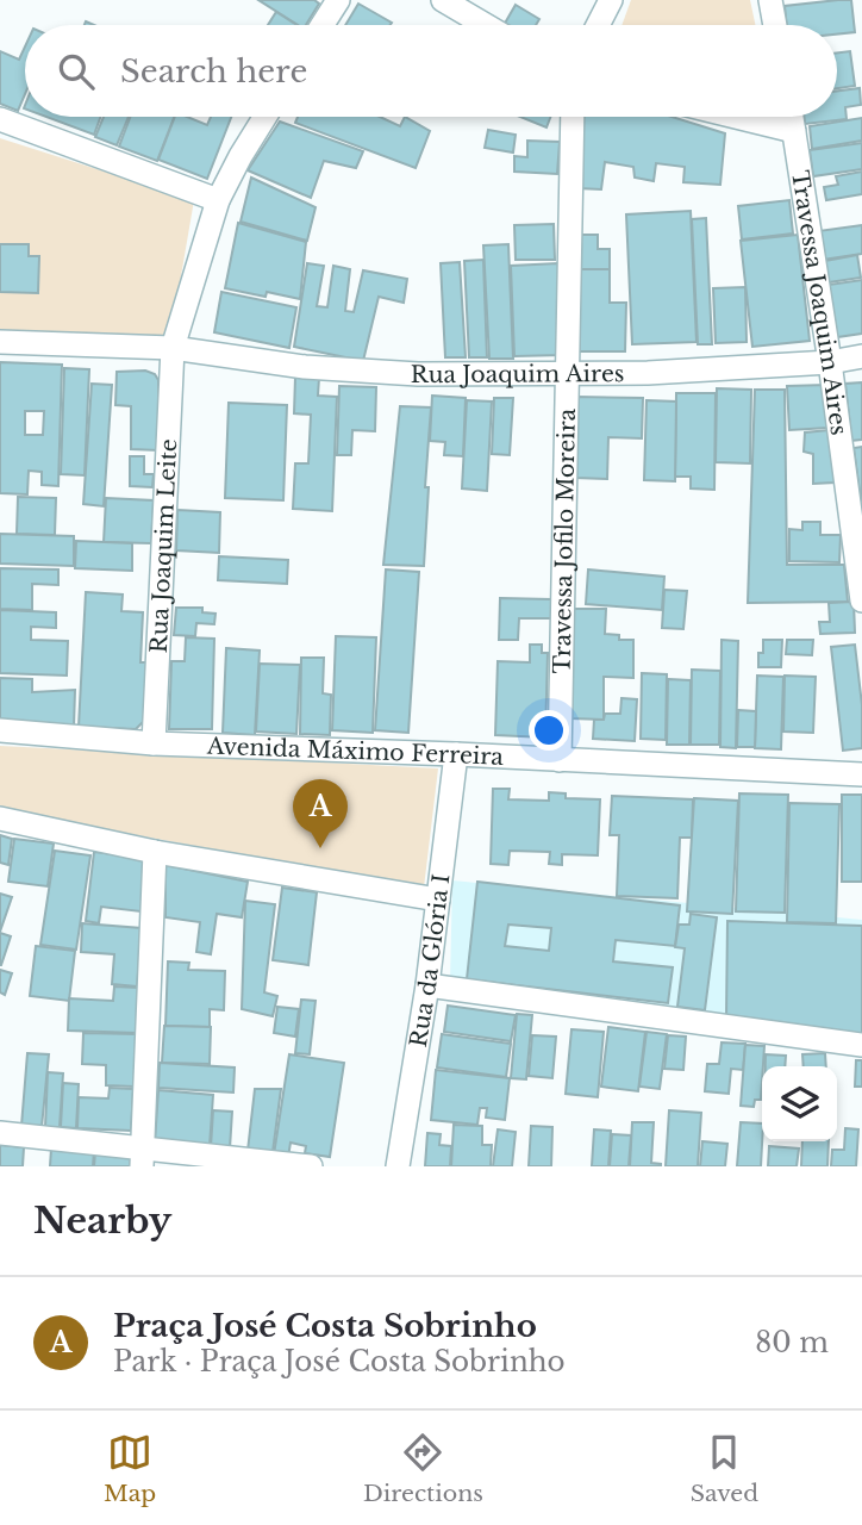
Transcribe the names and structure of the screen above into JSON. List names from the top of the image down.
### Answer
{
  "streets": {
    "street": [
      "Travessa Joaquim Aires",
      "Rua Joaquim Aires",
      "Travessa Jofilo Moreira",
      "Rua Joaquim Leite",
      "Avenida Máximo Ferreira",
      "Rua da Glória I"
    ]
  },
  "crossings": [
    ["Travessa Joaquim Aires", "Rua Joaquim Aires"],
    ["Rua Joaquim Aires", "Travessa Jofilo Moreira"],
    ["Rua Joaquim Aires", "Rua Joaquim Leite"],
    ["Travessa Jofilo Moreira", "Avenida Máximo Ferreira"],
    ["Rua Joaquim Leite", "Avenida Máximo Ferreira"],
    ["Avenida Máximo Ferreira", "Rua da Glória I"]
  ],
  "page": {
    "search": "Search here",
    "pins": "A",
    "heading": "Nearby",
    "list": [
      {
        "mark": "A",
        "name": "Praça José Costa Sobrinho",
        "note": "Park · Praça José Costa Sobrinho",
        "value": "80 m"
      }
    ],
    "nav": ["Map", "Directions", "Saved"]
  }
}
